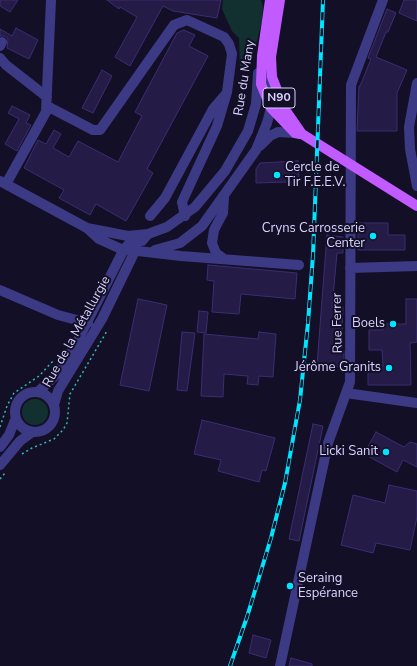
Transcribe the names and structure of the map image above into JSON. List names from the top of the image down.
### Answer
{
  "streets": {
    "main road": ["Rue du Many", "N90"],
    "street": ["Rue Ferrer", "Rue de la Métallurgie"]
  },
  "crossings": [
    ["Rue du Many", "N90"]
  ],
  "places": [
    "Cercle de Tir F.E.E.V.",
    "Cryns Carrosserie Center",
    "Boels",
    "Jérôme Granits",
    "Licki Sanit",
    "Seraing Espérance"
  ]
}
